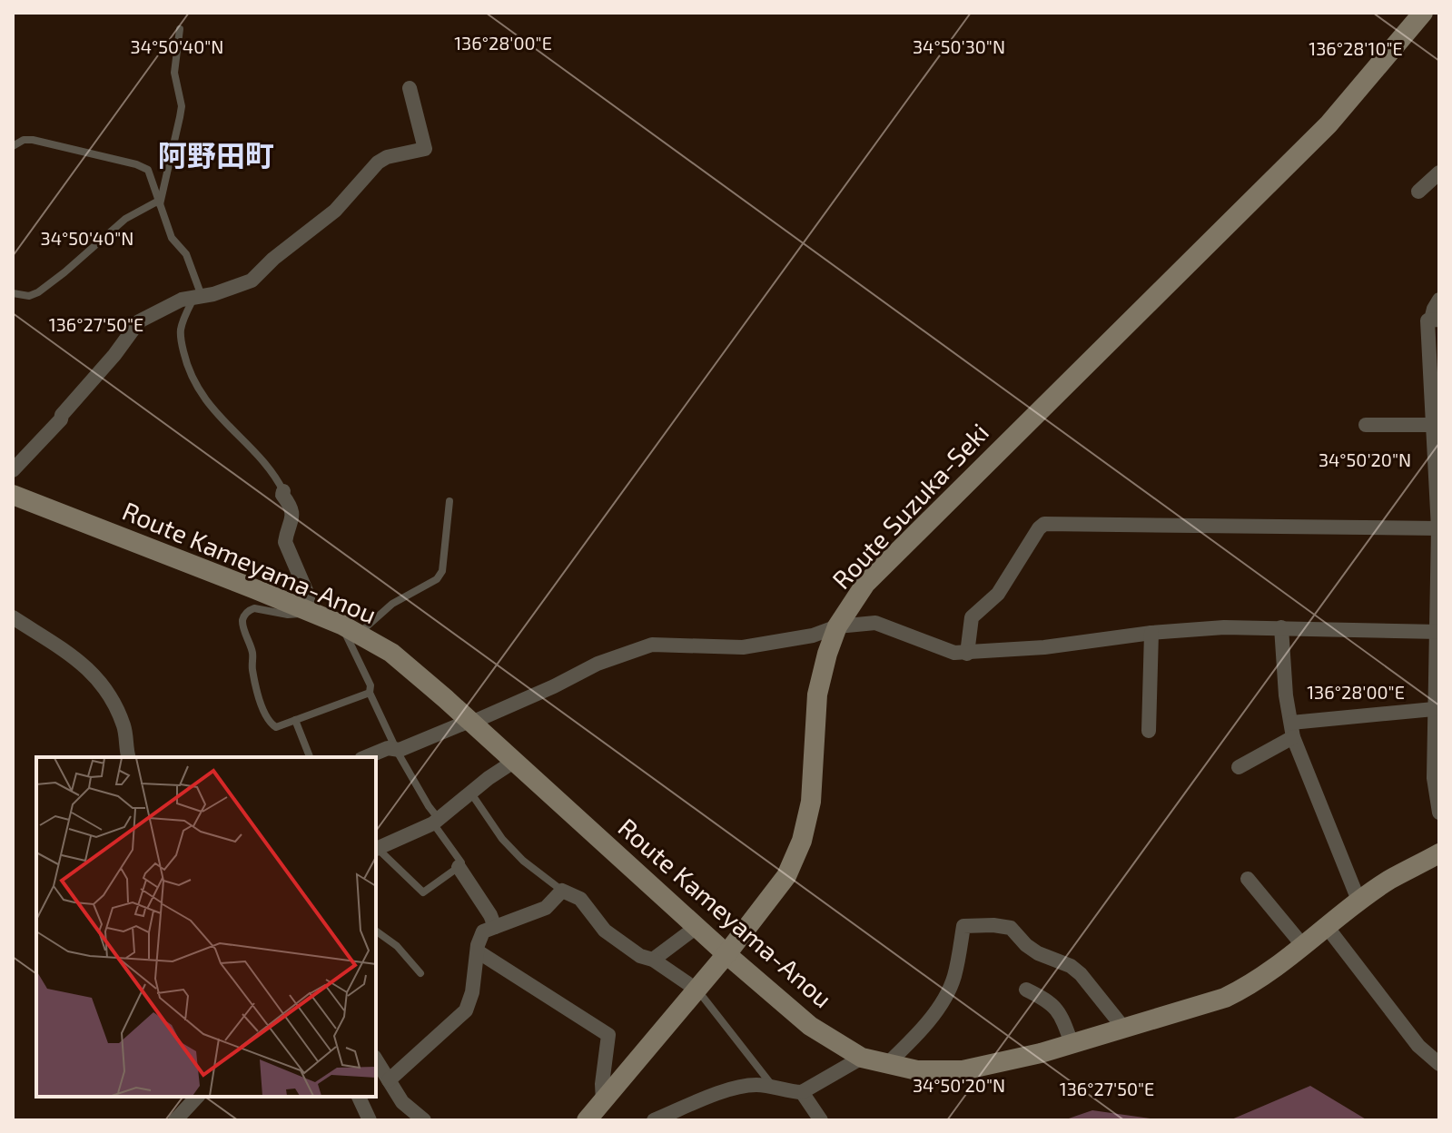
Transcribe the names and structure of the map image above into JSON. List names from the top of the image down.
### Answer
{
  "streets": {
    "main road": ["Route Suzuka-Seki", "Route Kameyama-Anou"]
  },
  "crossings": [
    ["Route Suzuka-Seki", "Route Kameyama-Anou"]
  ],
  "districts": ["阿野田町"],
  "coordinates": [
    "136°28'00\"E",
    "34°50'40\"N",
    "34°50'30\"N",
    "136°28'10\"E",
    "136°27'50\"E",
    "34°50'20\"N"
  ]
}
